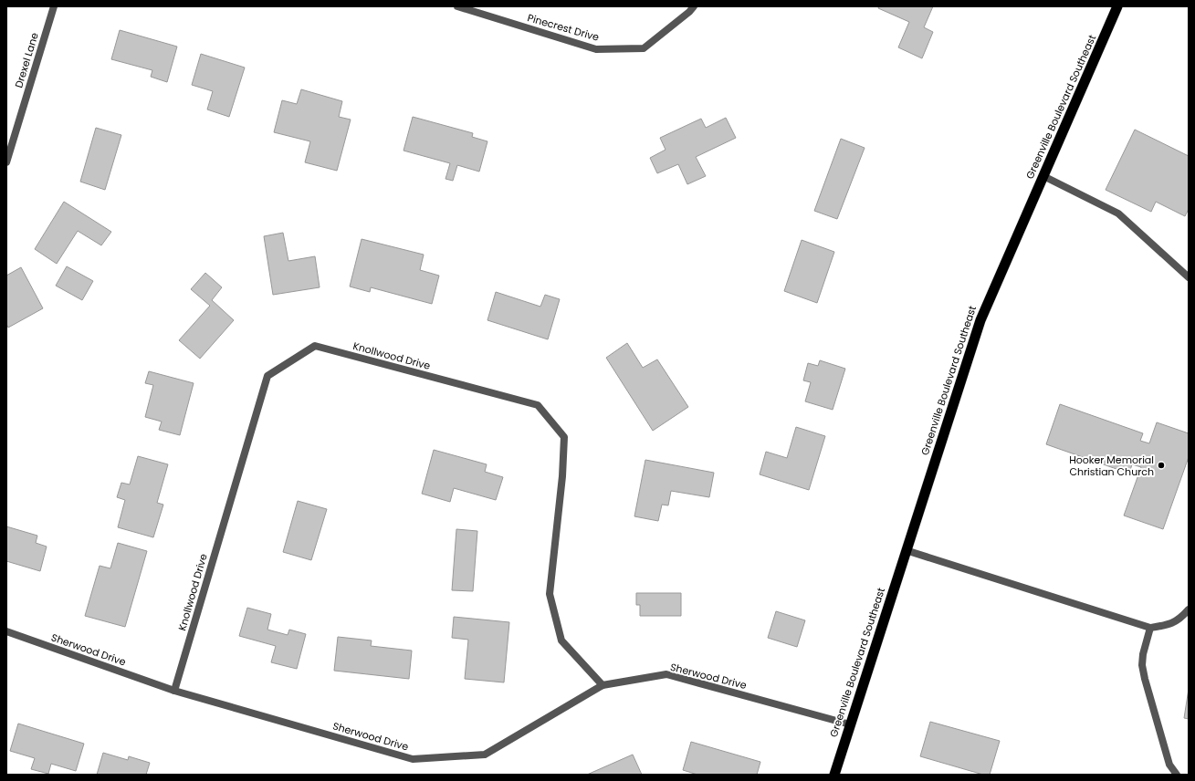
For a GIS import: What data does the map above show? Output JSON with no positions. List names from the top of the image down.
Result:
{
  "streets": {
    "highway": ["Greenville Boulevard Southeast"],
    "street": [
      "Pinecrest Drive",
      "Drexel Lane",
      "Knollwood Drive",
      "Sherwood Drive"
    ]
  },
  "crossings": [
    ["Greenville Boulevard Southeast", "Sherwood Drive"],
    ["Knollwood Drive", "Sherwood Drive"]
  ],
  "places": ["Hooker Memorial Christian Church"]
}
